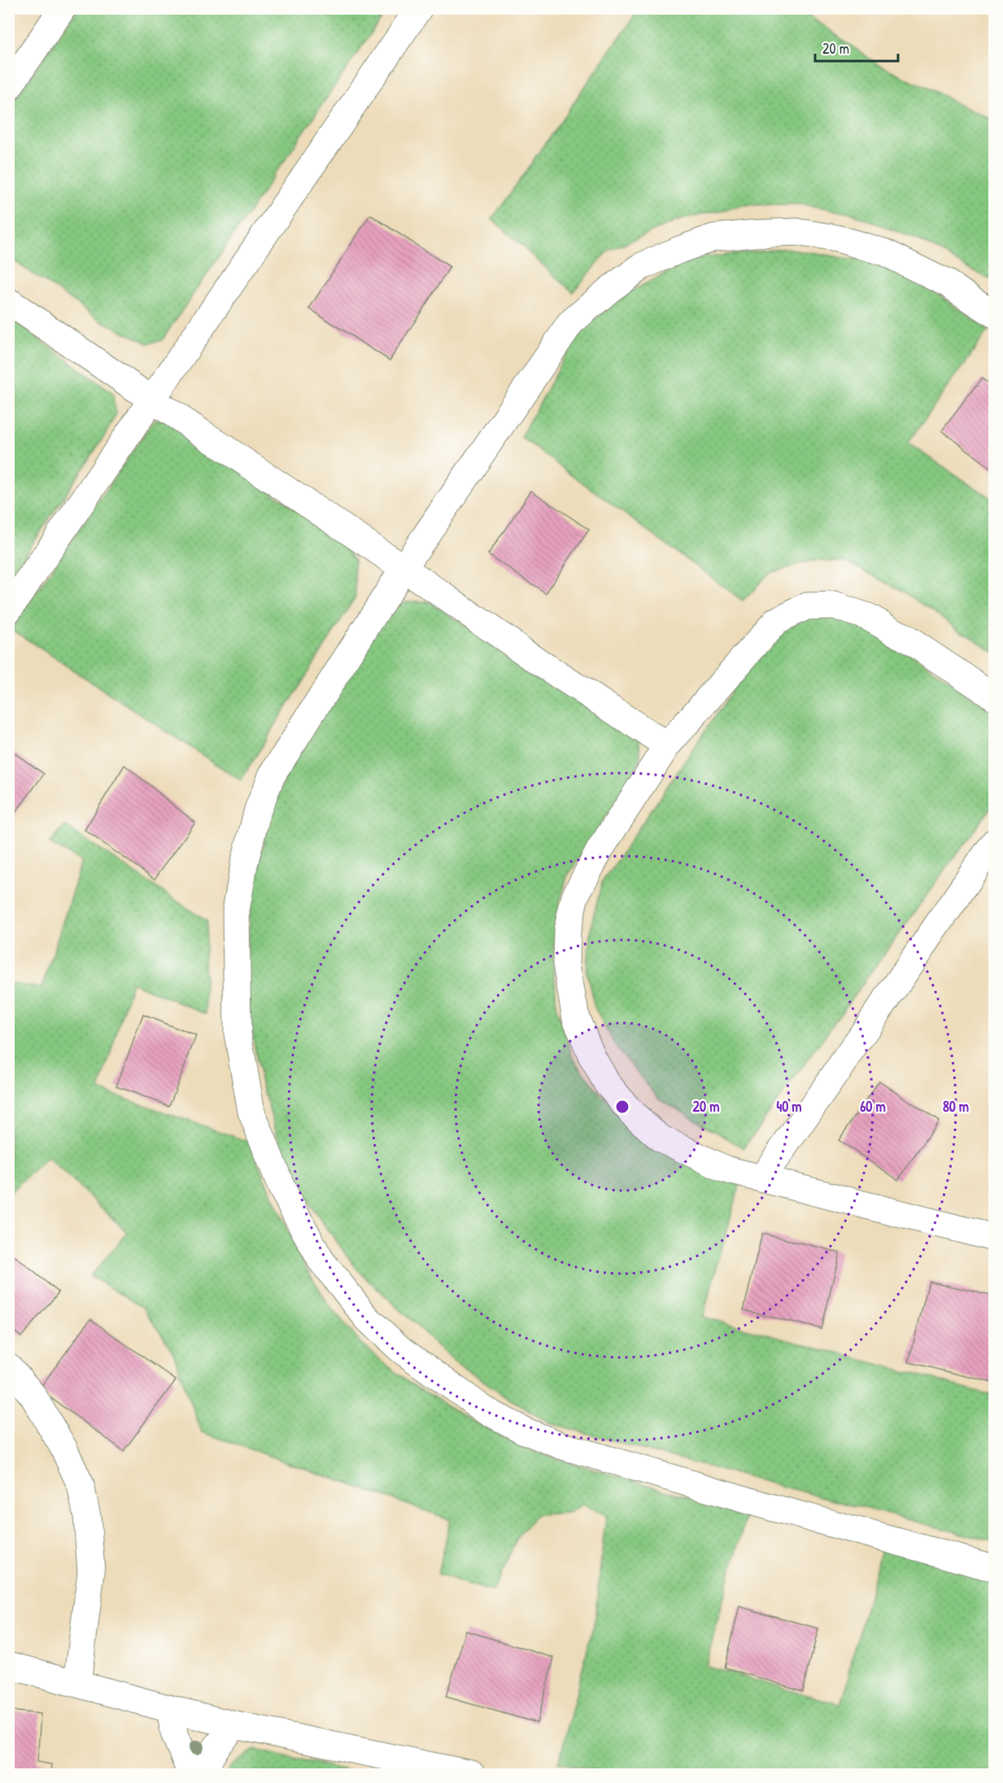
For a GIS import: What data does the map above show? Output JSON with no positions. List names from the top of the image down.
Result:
{
  "scale_bar": "20 m",
  "rings": [
    "20 m",
    "40 m",
    "60 m",
    "80 m"
  ]
}
